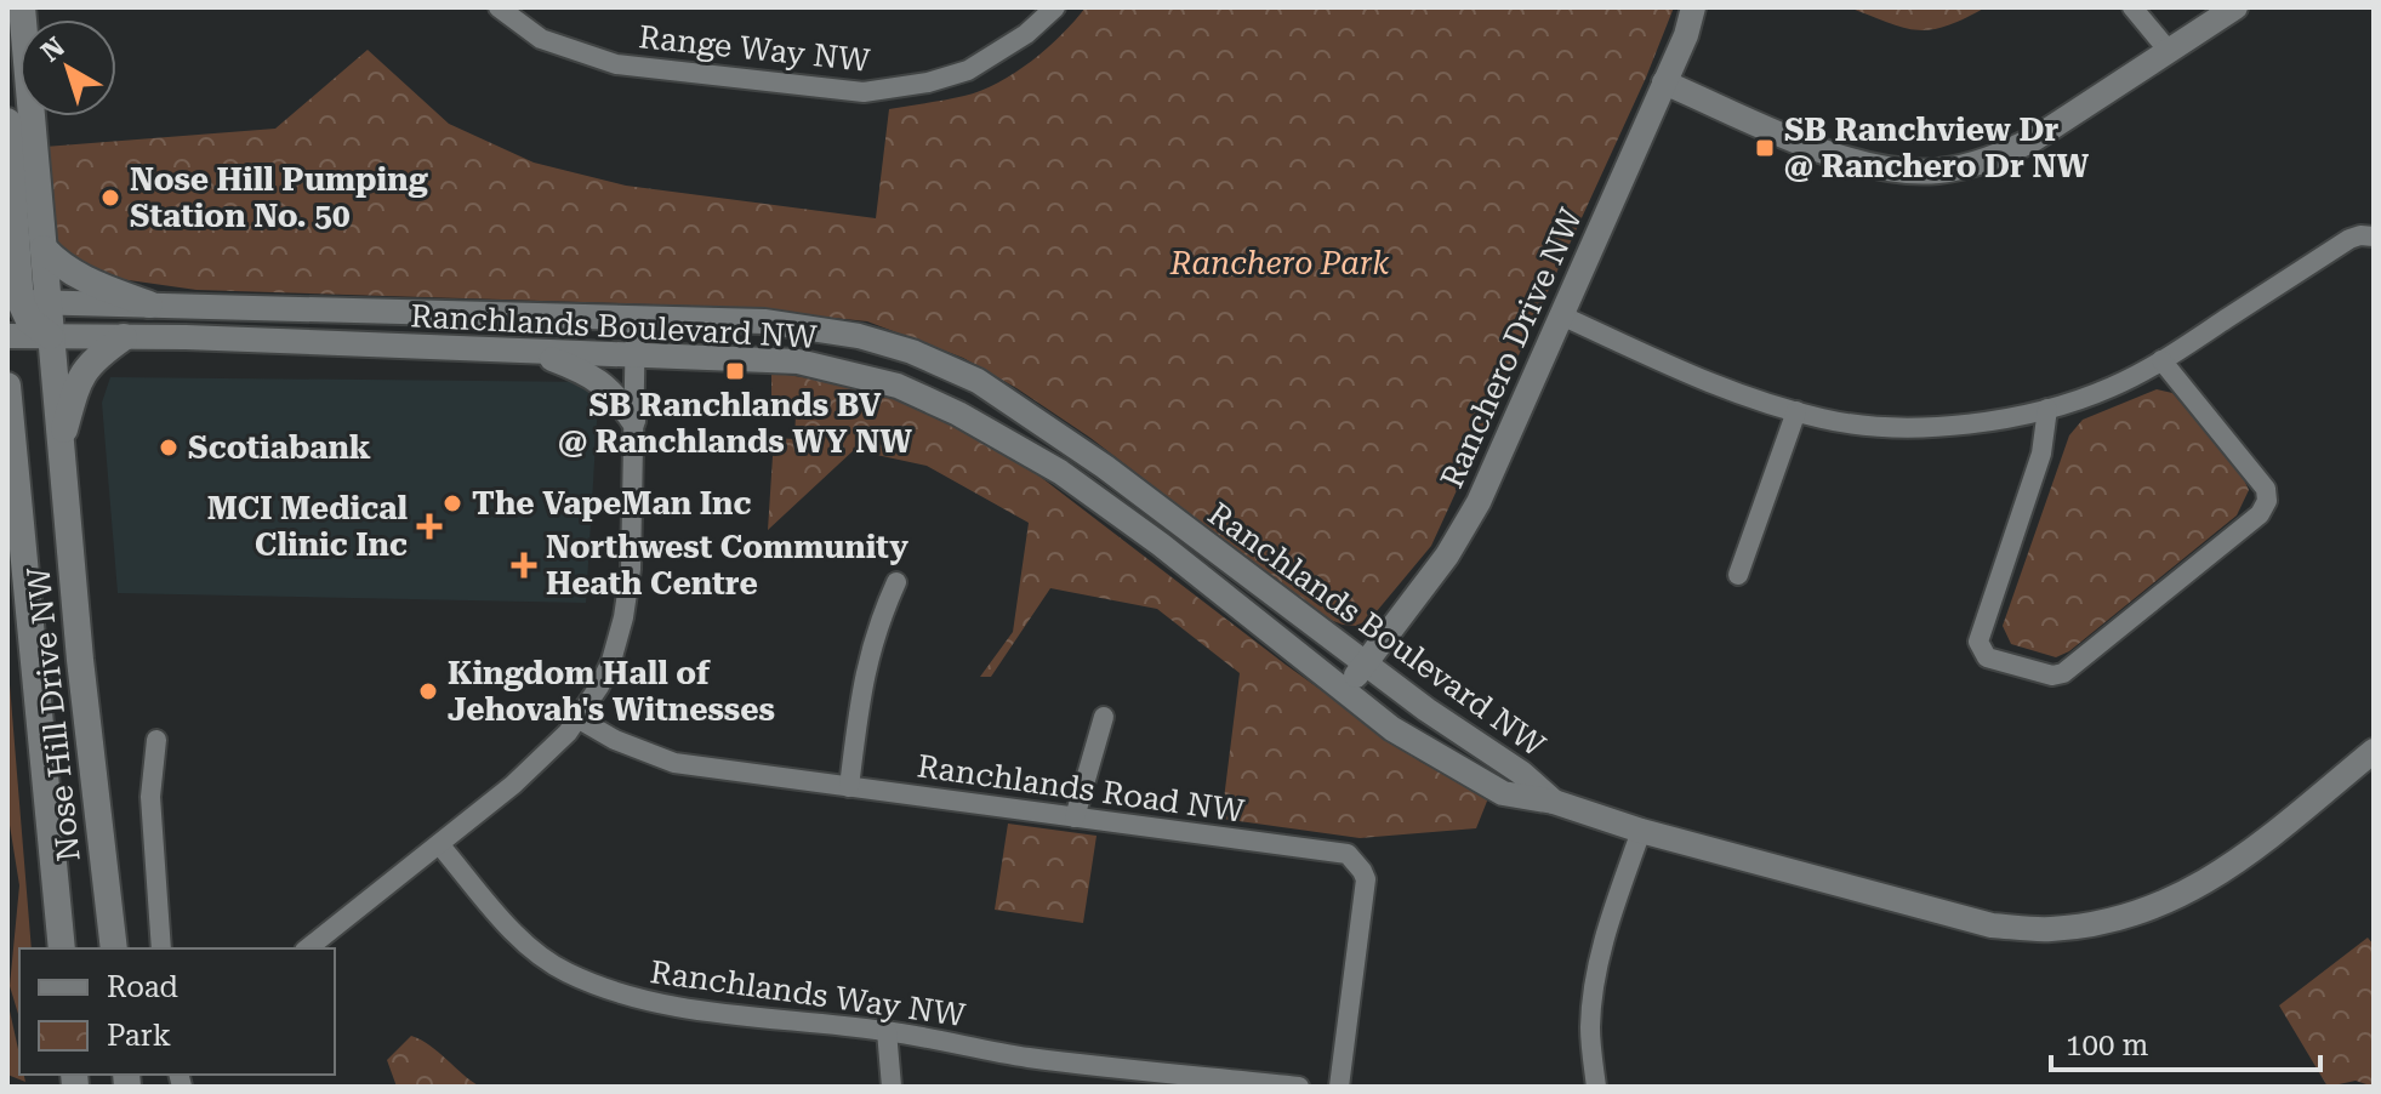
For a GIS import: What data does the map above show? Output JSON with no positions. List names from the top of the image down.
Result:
{
  "streets": {
    "main road": ["Nose Hill Drive NW"],
    "street": [
      "Range Way NW",
      "Ranchlands Boulevard NW",
      "Ranchero Drive NW",
      "Ranchlands Road NW",
      "Ranchlands Way NW"
    ]
  },
  "crossings": [
    ["Ranchlands Boulevard NW", "Ranchero Drive NW"],
    ["Ranchlands Boulevard NW", "Nose Hill Drive NW"]
  ],
  "parks": ["Ranchero Park"],
  "places": {
    "transit": ["SB Ranchview Dr @ Ranchero Dr NW", "SB Ranchlands BV @ Ranchlands WY NW"],
    "other": [
      "Nose Hill Pumping Station No. 50",
      "Scotiabank",
      "The VapeMan Inc",
      "Kingdom Hall of Jehovah's Witnesses"
    ],
    "health": ["MCI Medical Clinic Inc", "Northwest Community Heath Centre"]
  },
  "legend": ["Road", "Park"],
  "scale_bar": "100 m",
  "north": "top left"
}
